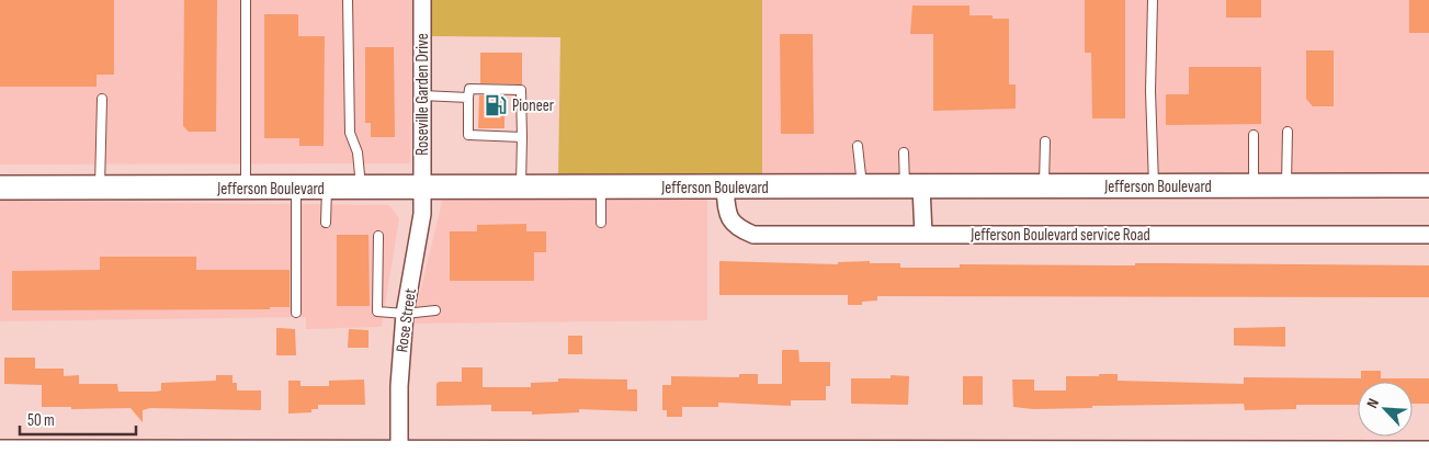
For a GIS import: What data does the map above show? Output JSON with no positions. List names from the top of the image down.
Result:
{
  "streets": {
    "street": [
      "Roseville Garden Drive",
      "Jefferson Boulevard",
      "Jefferson Boulevard service Road",
      "Rose Street"
    ]
  },
  "crossings": [
    ["Roseville Garden Drive", "Jefferson Boulevard"],
    ["Roseville Garden Drive", "Rose Street"],
    ["Jefferson Boulevard", "Jefferson Boulevard service Road"],
    ["Jefferson Boulevard", "Rose Street"]
  ],
  "places": {
    "fuel station": ["Pioneer"]
  },
  "scale_bar": "50 m",
  "north": "top left"
}
